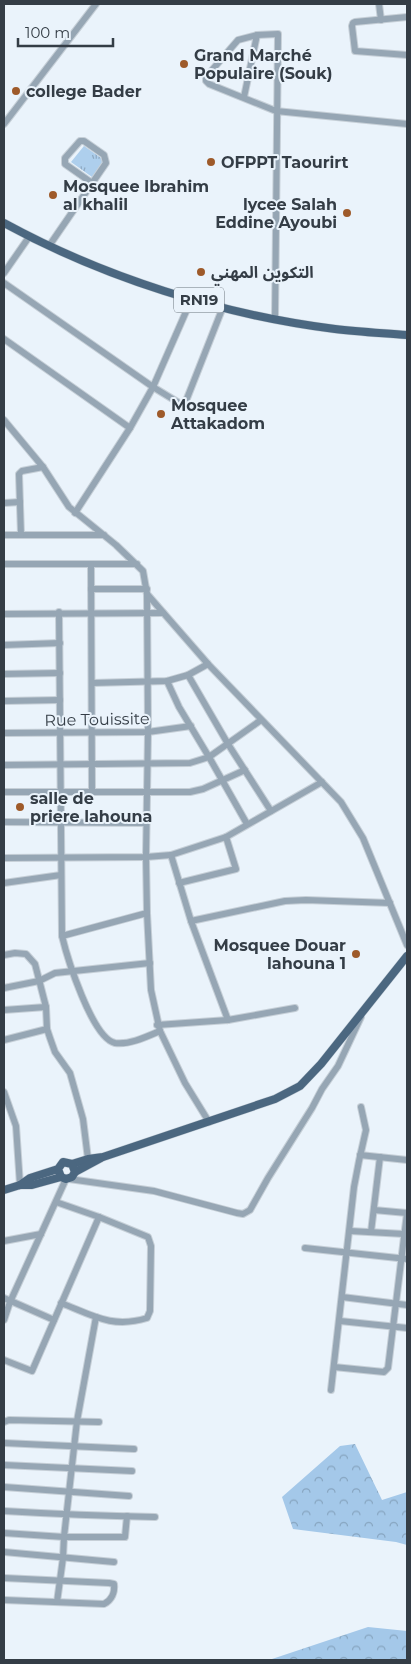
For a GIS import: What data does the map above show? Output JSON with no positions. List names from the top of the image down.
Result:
{
  "streets": {
    "main road": ["RN19"],
    "street": ["Rue Touissite"]
  },
  "places": [
    "Grand Marché Populaire (Souk)",
    "college Bader",
    "OFPPT Taourirt",
    "Mosquee Ibrahim al khalil",
    "lycee Salah Eddine Ayoubi",
    "التكوين المهني",
    "Mosquee Attakadom",
    "salle de priere lahouna",
    "Mosquee Douar lahouna 1"
  ],
  "scale_bar": "100 m"
}
